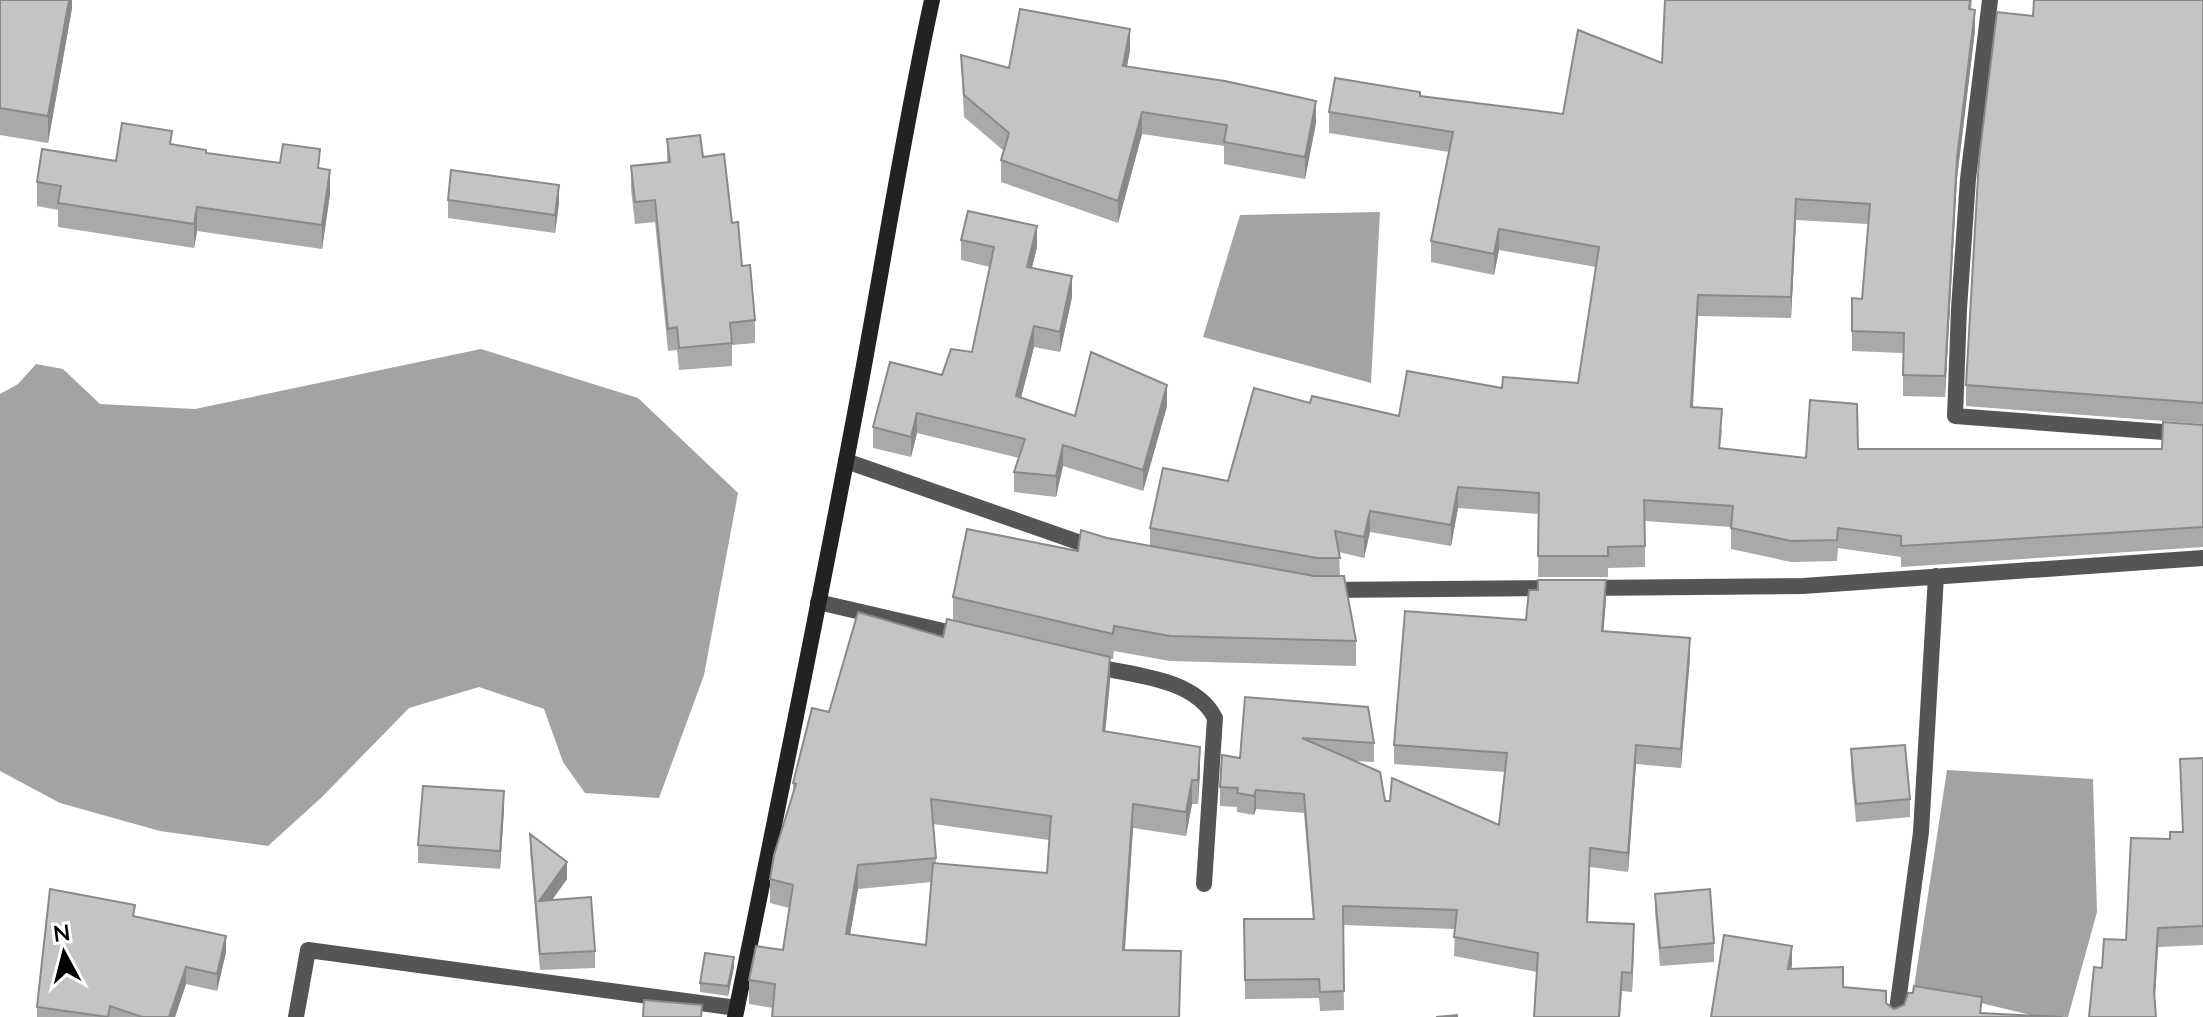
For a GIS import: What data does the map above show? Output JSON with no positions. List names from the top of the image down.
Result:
{
  "north": "top"
}
